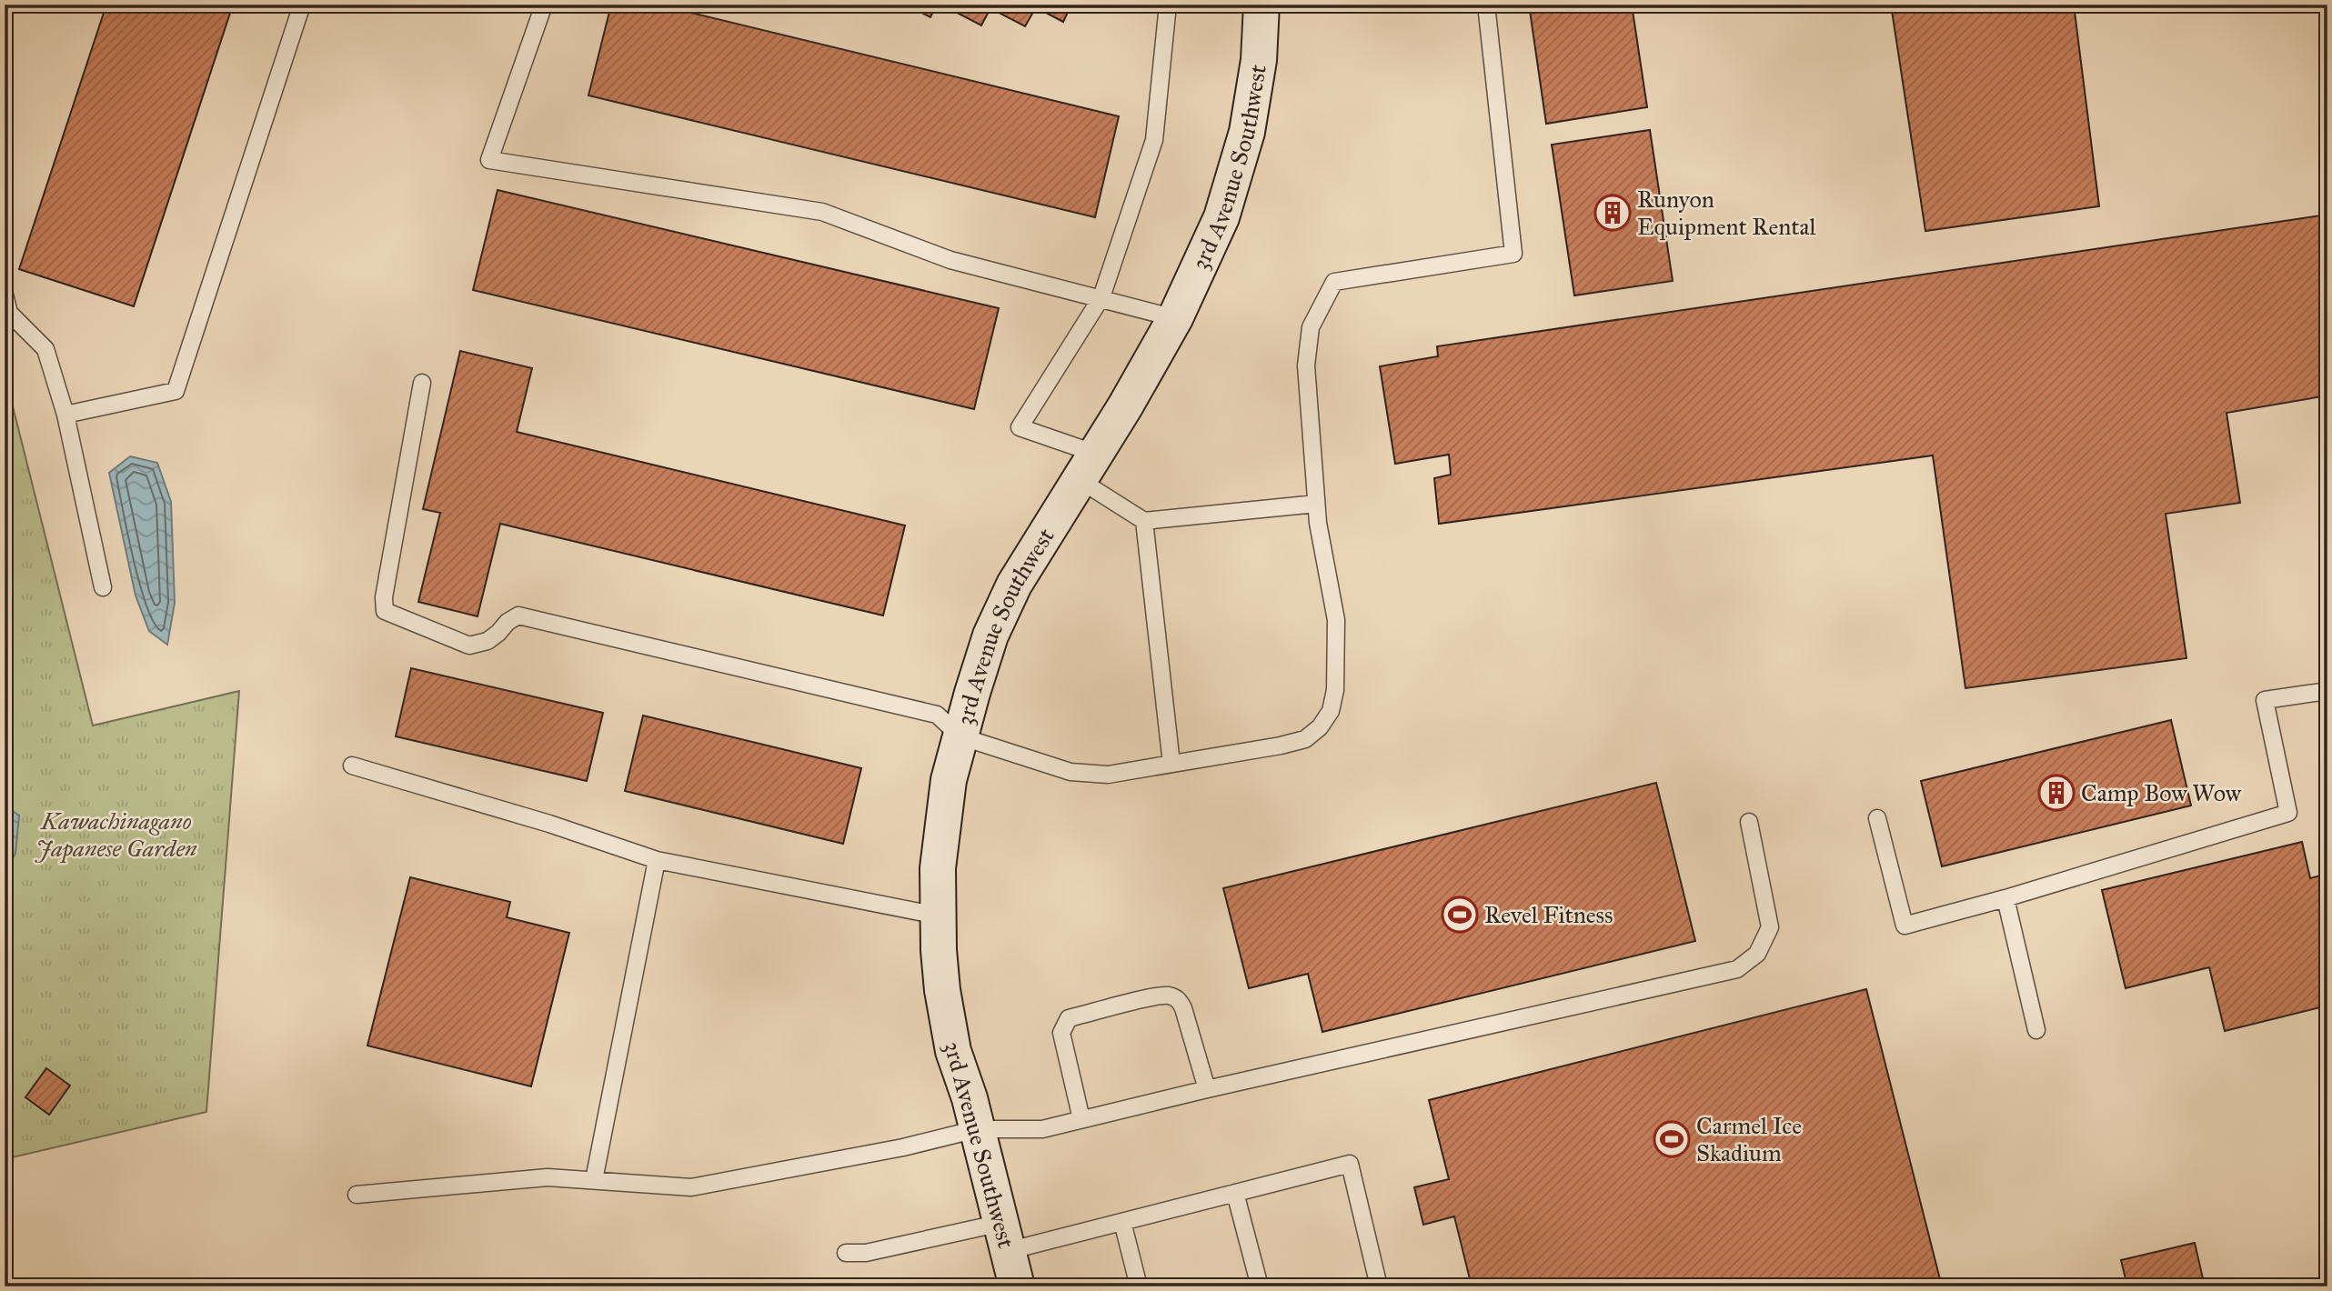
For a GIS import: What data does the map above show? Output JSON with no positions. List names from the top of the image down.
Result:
{
  "streets": {
    "street": ["3rd Avenue Southwest"]
  },
  "parks": ["Kawachinagano Japanese Garden"],
  "places": {
    "building": ["Runyon Equipment Rental", "Camp Bow Wow"],
    "sports": ["Revel Fitness", "Carmel Ice Skadium"]
  }
}
